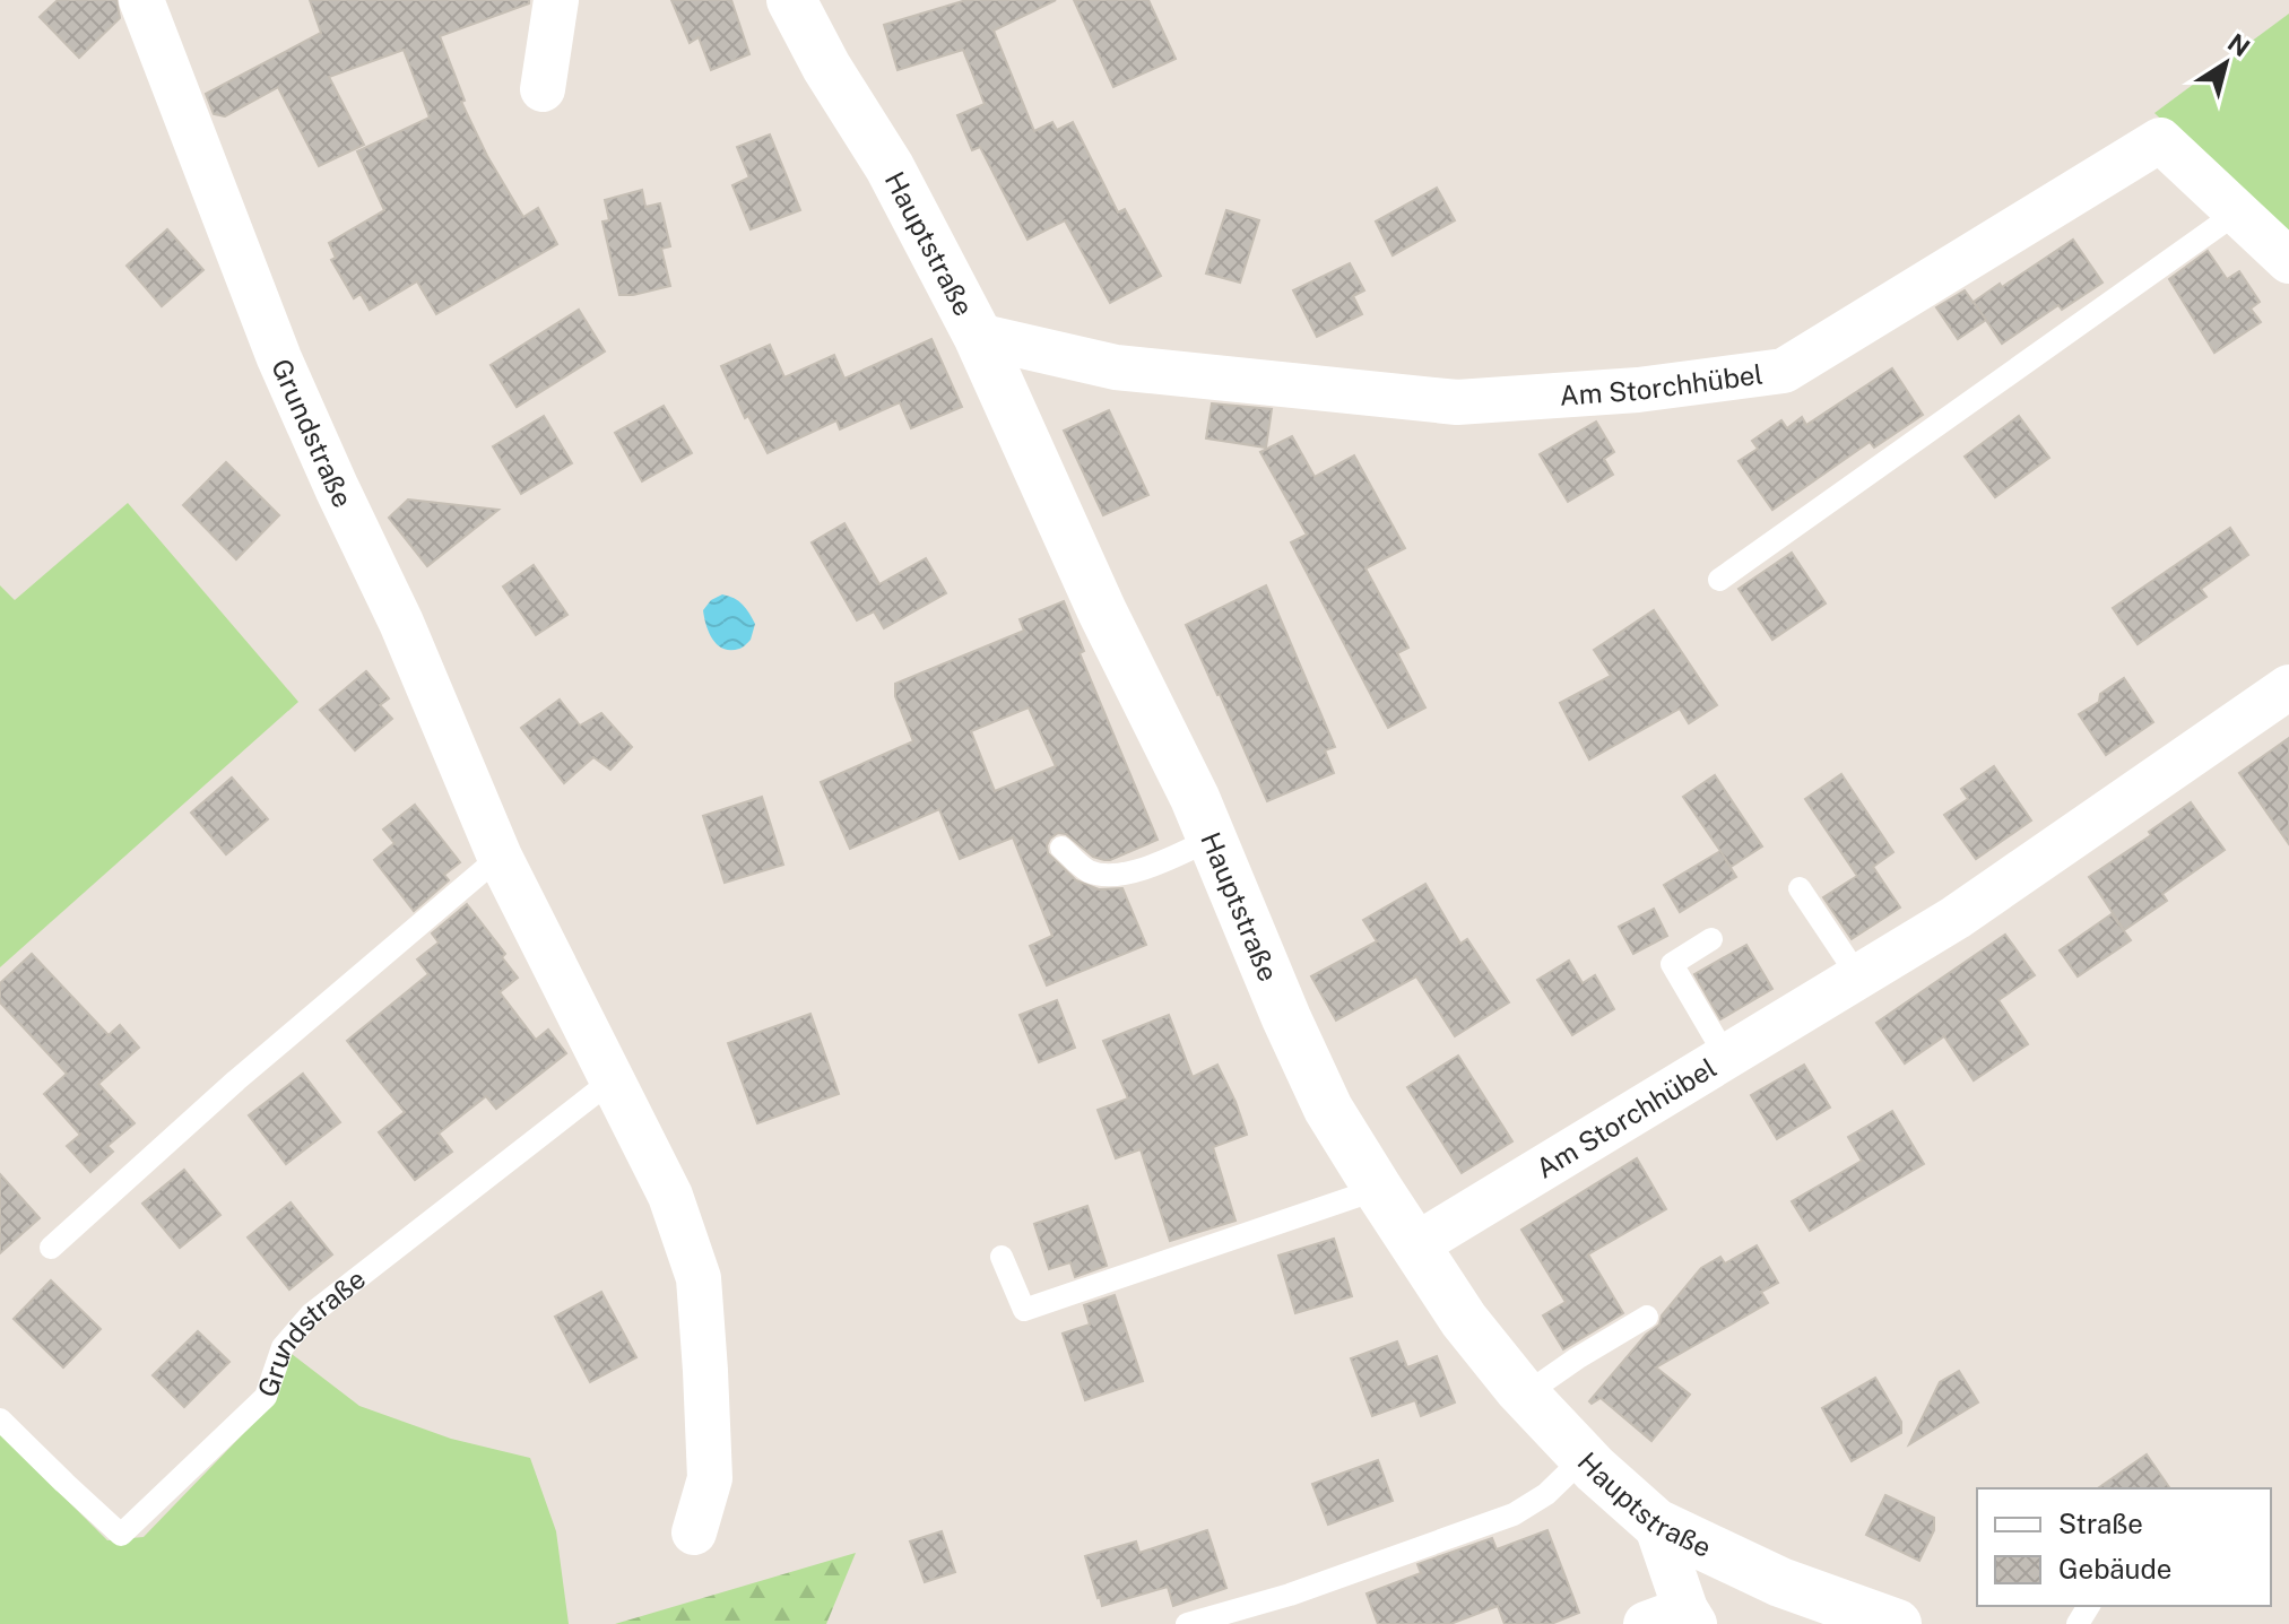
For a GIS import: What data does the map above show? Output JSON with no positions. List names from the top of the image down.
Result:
{
  "streets": {
    "street": ["Hauptstraße", "Am Storchhübel", "Grundstraße"]
  },
  "crossings": [
    ["Hauptstraße", "Am Storchhübel"]
  ],
  "legend": ["Straße", "Gebäude"],
  "north": "top right"
}
